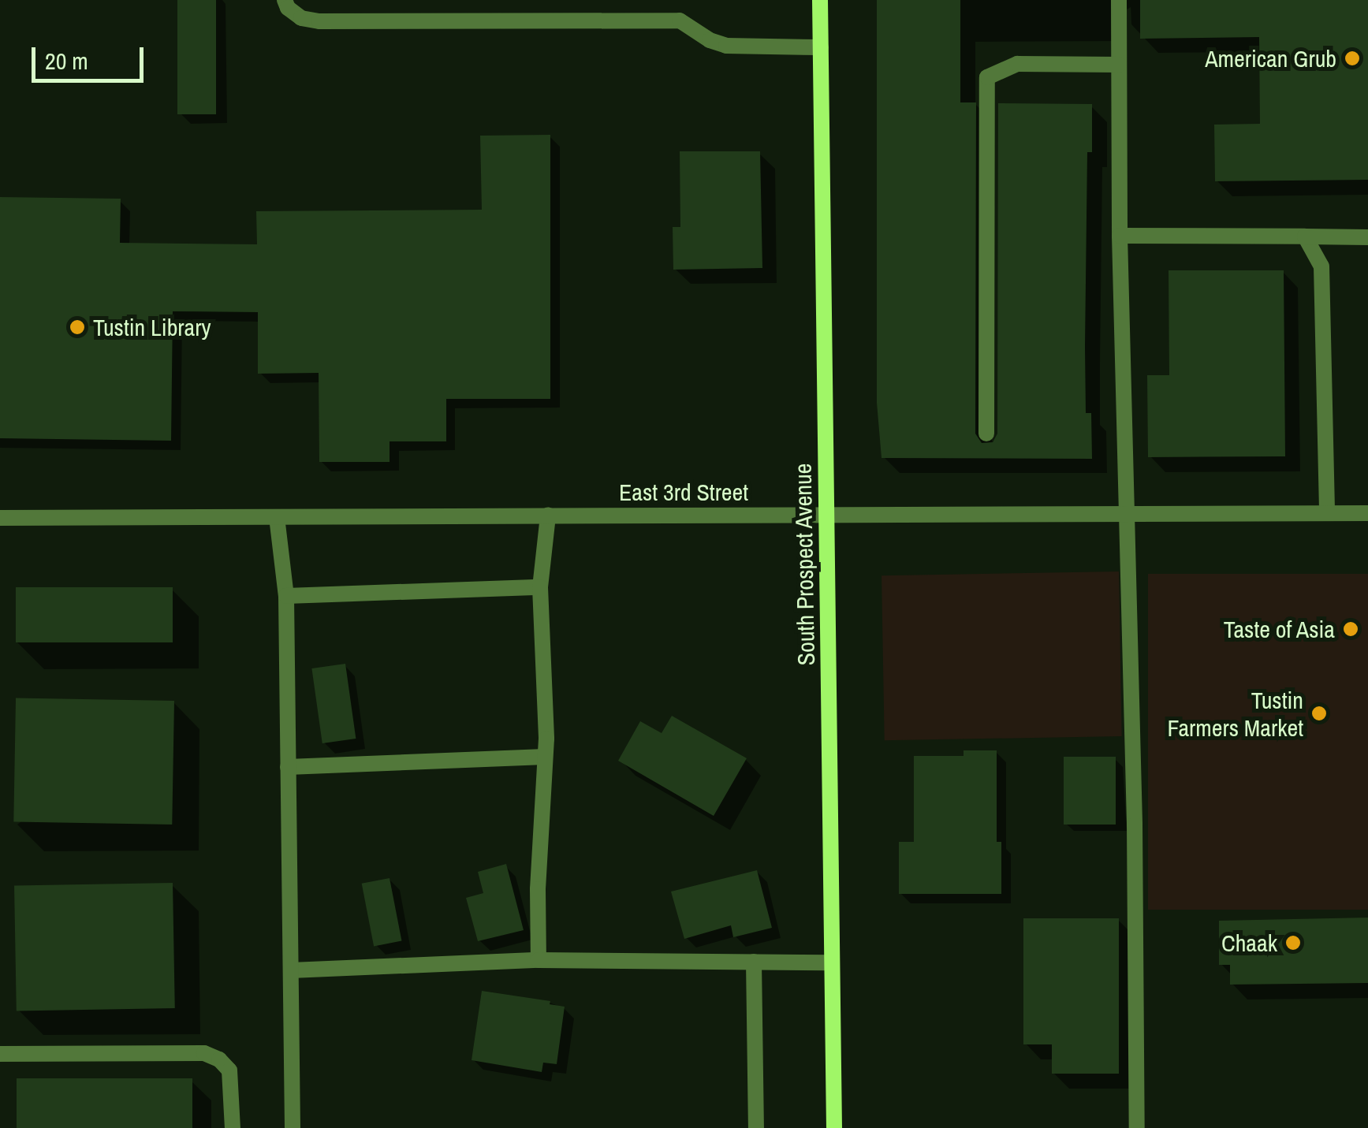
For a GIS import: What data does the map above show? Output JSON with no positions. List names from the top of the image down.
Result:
{
  "streets": {
    "street": ["East 3rd Street", "South Prospect Avenue"]
  },
  "crossings": [
    ["East 3rd Street", "South Prospect Avenue"]
  ],
  "places": [
    "American Grub",
    "Tustin Library",
    "Taste of Asia",
    "Tustin Farmers Market",
    "Chaak"
  ],
  "scale_bar": "20 m"
}
